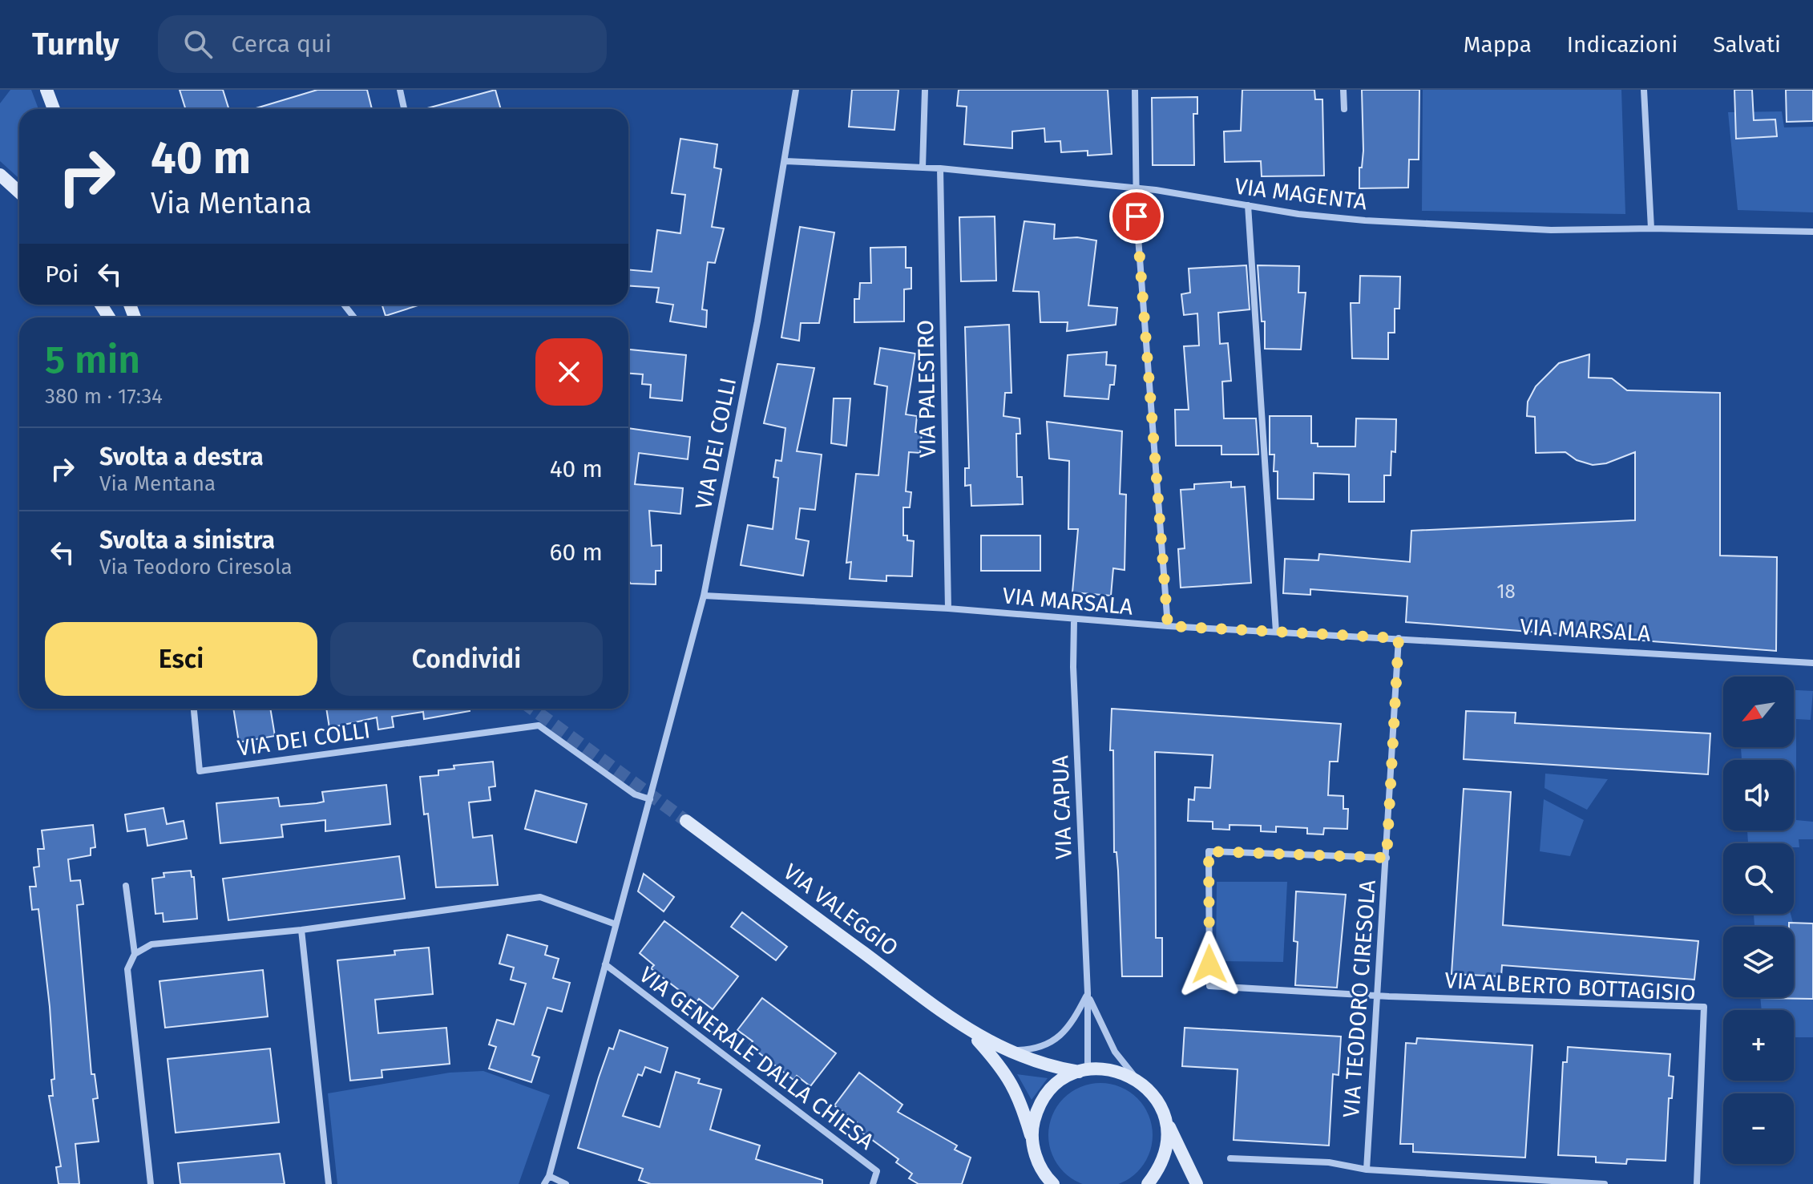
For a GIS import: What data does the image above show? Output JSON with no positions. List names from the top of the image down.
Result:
{
  "streets": {
    "main road": ["VIA VALEGGIO"],
    "street": [
      "VIA MAGENTA",
      "VIA PALESTRO",
      "VIA DEI COLLI",
      "VIA MARSALA",
      "VIA CAPUA",
      "VIA ALBERTO BOTTAGISIO",
      "VIA TEODORO CIRESOLA",
      "VIA GENERALE DALLA CHIESA"
    ]
  },
  "crossings": [
    ["VIA MAGENTA", "VIA PALESTRO"],
    ["VIA MAGENTA", "VIA DEI COLLI"],
    ["VIA PALESTRO", "VIA MARSALA"],
    ["VIA DEI COLLI", "VIA MARSALA"],
    ["VIA DEI COLLI", "VIA GENERALE DALLA CHIESA"],
    ["VIA MARSALA", "VIA CAPUA"],
    ["VIA MARSALA", "VIA TEODORO CIRESOLA"],
    ["VIA CAPUA", "VIA VALEGGIO"],
    ["VIA ALBERTO BOTTAGISIO", "VIA TEODORO CIRESOLA"]
  ],
  "house_numbers": ["18"],
  "north": "bottom left",
  "page": {
    "header": "Turnly",
    "search": "Cerca qui",
    "nav": ["Mappa", "Indicazioni", "Salvati"],
    "turn": ["40 m", "Via Mentana"],
    "then": "Poi",
    "heading": ["5 min", "380 m · 17:34"],
    "list": [
      {
        "name": "Svolta a destra",
        "note": "Via Mentana",
        "value": "40 m"
      },
      {
        "name": "Svolta a sinistra",
        "note": "Via Teodoro Ciresola",
        "value": "60 m"
      }
    ],
    "buttons": ["Esci", "Condividi"],
    "map_buttons": ["+", "−"]
  }
}
